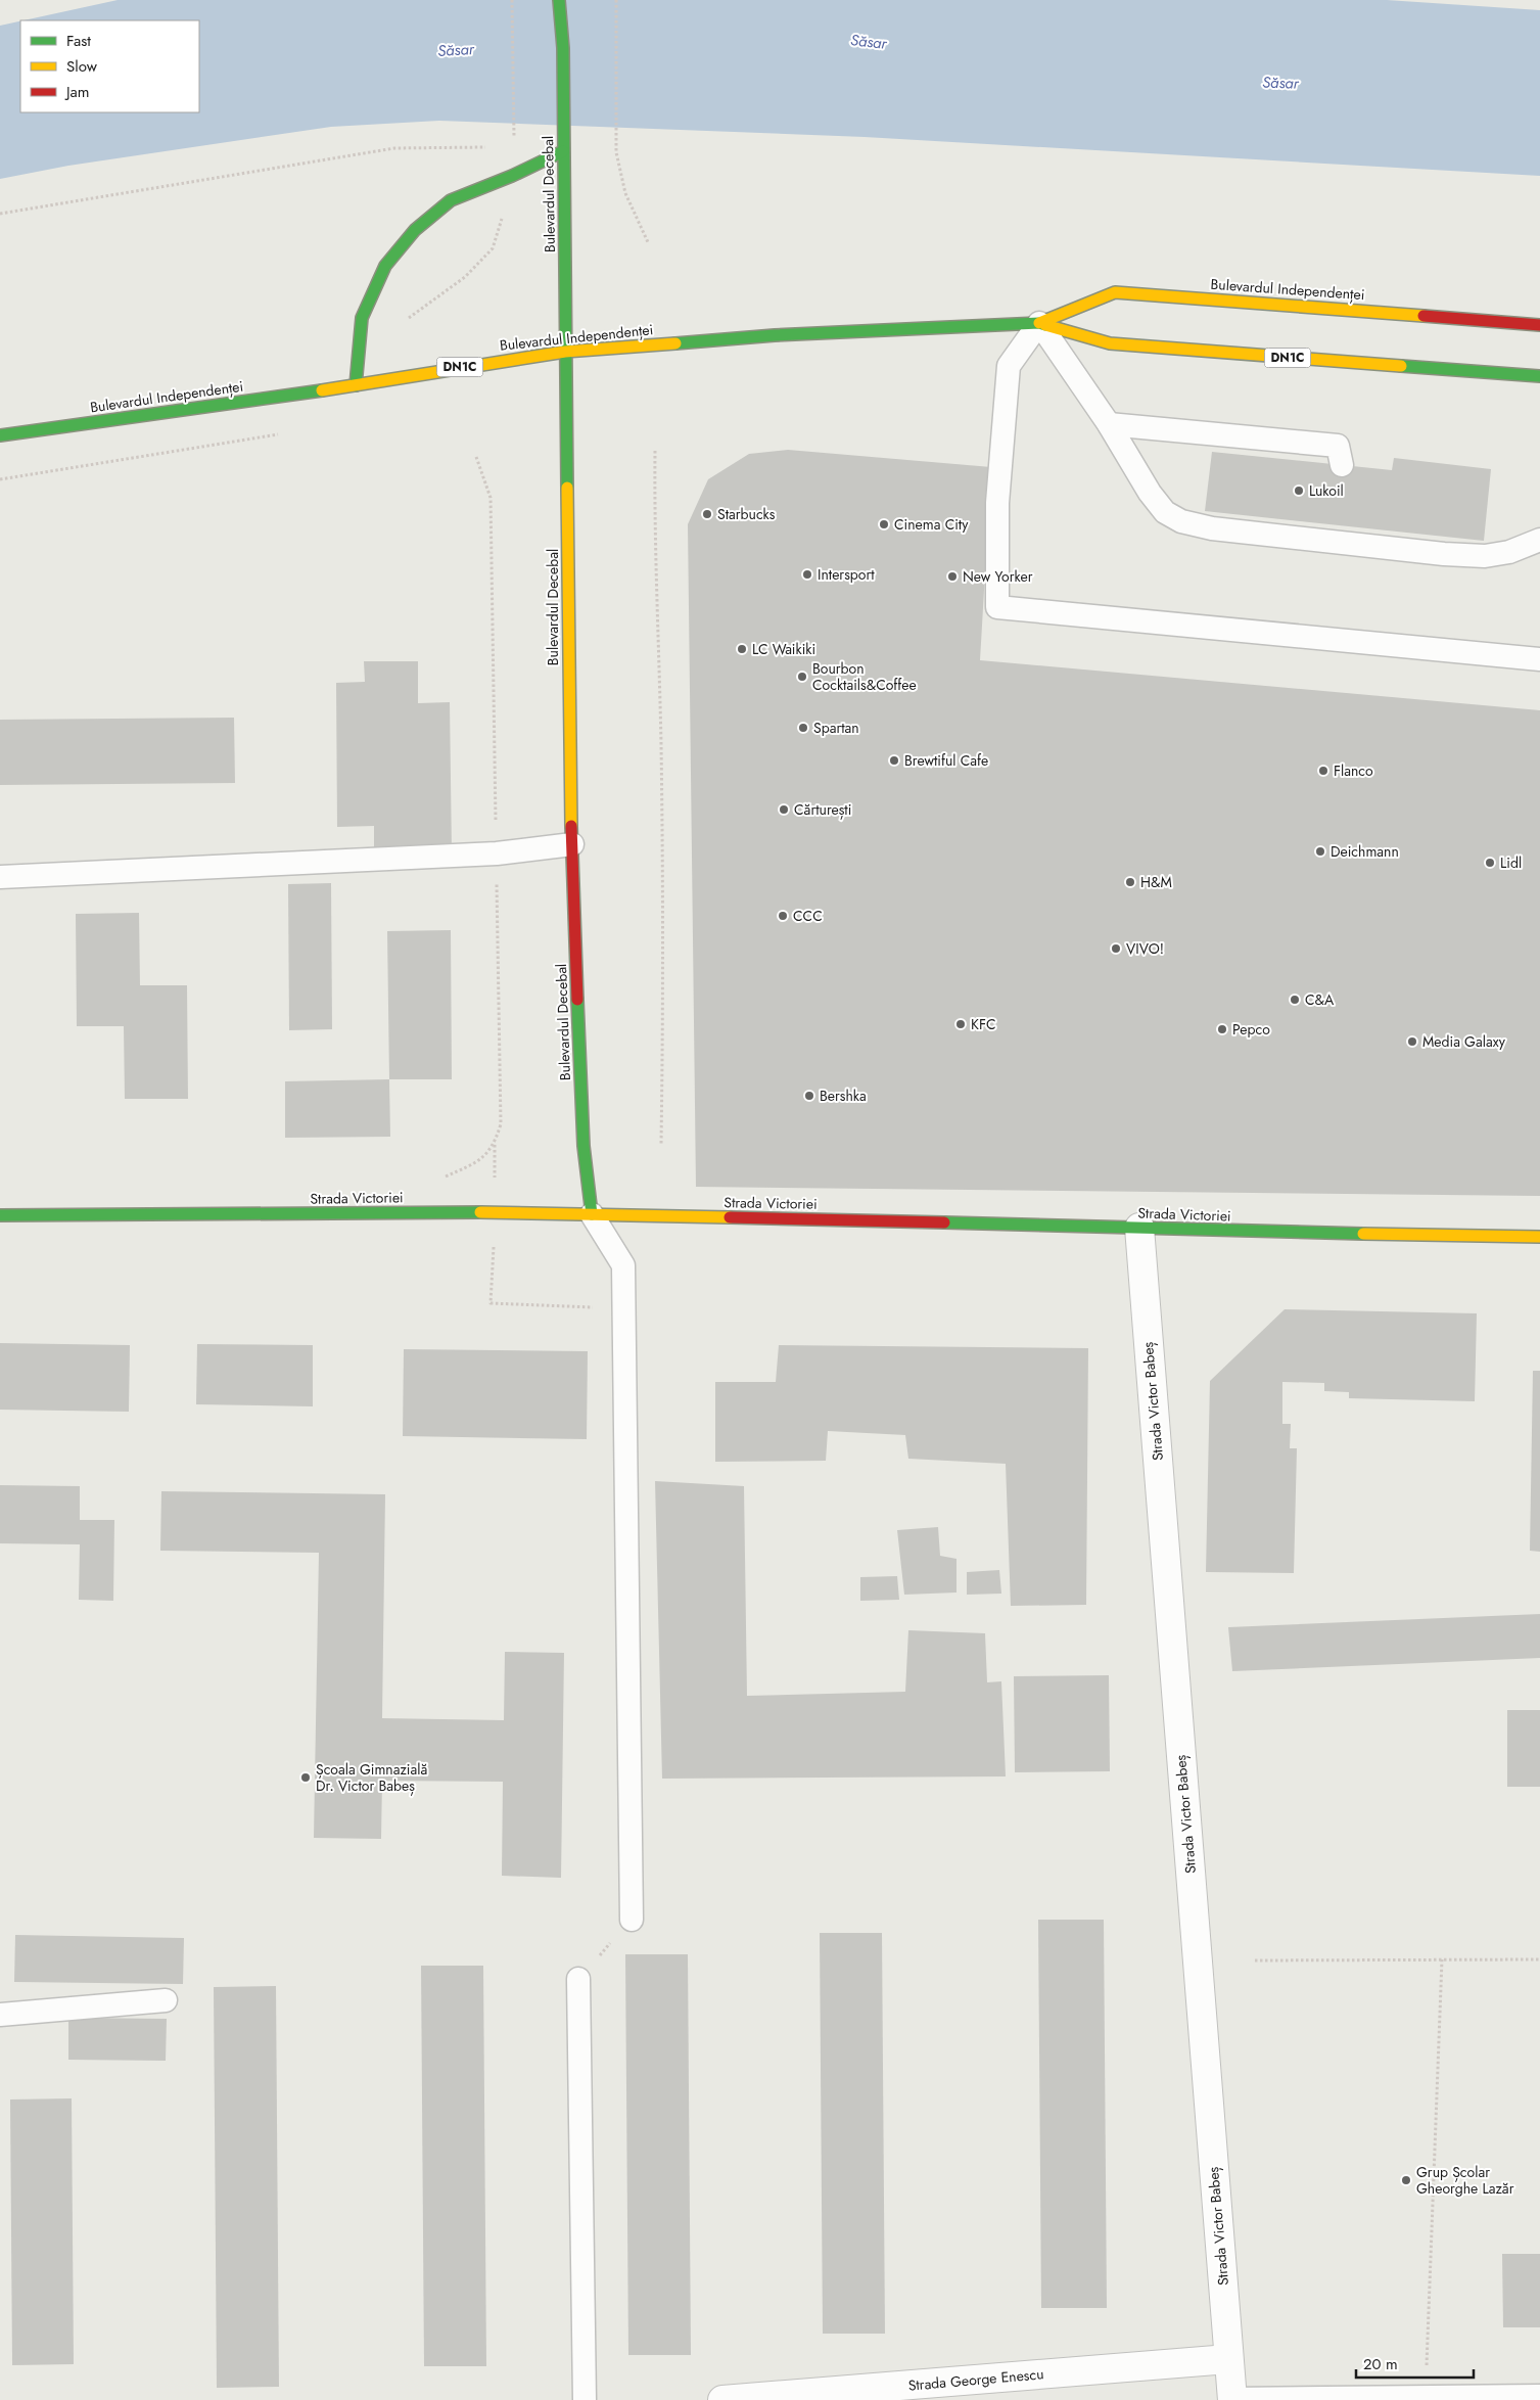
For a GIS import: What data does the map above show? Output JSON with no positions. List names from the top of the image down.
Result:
{
  "streets": {
    "main road": [
      "Bulevardul Decebal",
      "Bulevardul Independenței",
      "DN1C",
      "Strada Victoriei"
    ],
    "street": ["Strada Victor Babeș", "Strada George Enescu"]
  },
  "crossings": [
    ["Bulevardul Decebal", "Bulevardul Independenței"],
    ["Bulevardul Decebal", "Strada Victoriei"],
    ["Strada Victoriei", "Strada Victor Babeș"],
    ["Strada Victor Babeș", "Strada George Enescu"]
  ],
  "water": ["Săsar"],
  "places": [
    "Lukoil",
    "Starbucks",
    "Cinema City",
    "Intersport",
    "New Yorker",
    "LC Waikiki",
    "Bourbon Cocktails&Coffee",
    "Spartan",
    "Brewtiful Cafe",
    "Flanco",
    "Cărturești",
    "Deichmann",
    "Lidl",
    "H&M",
    "CCC",
    "VIVO!",
    "C&A",
    "KFC",
    "Pepco",
    "Media Galaxy",
    "Bershka",
    "Școala Gimnazială Dr. Victor Babeș",
    "Grup Școlar Gheorghe Lazăr"
  ],
  "legend": ["Fast", "Slow", "Jam"],
  "scale_bar": "20 m"
}
